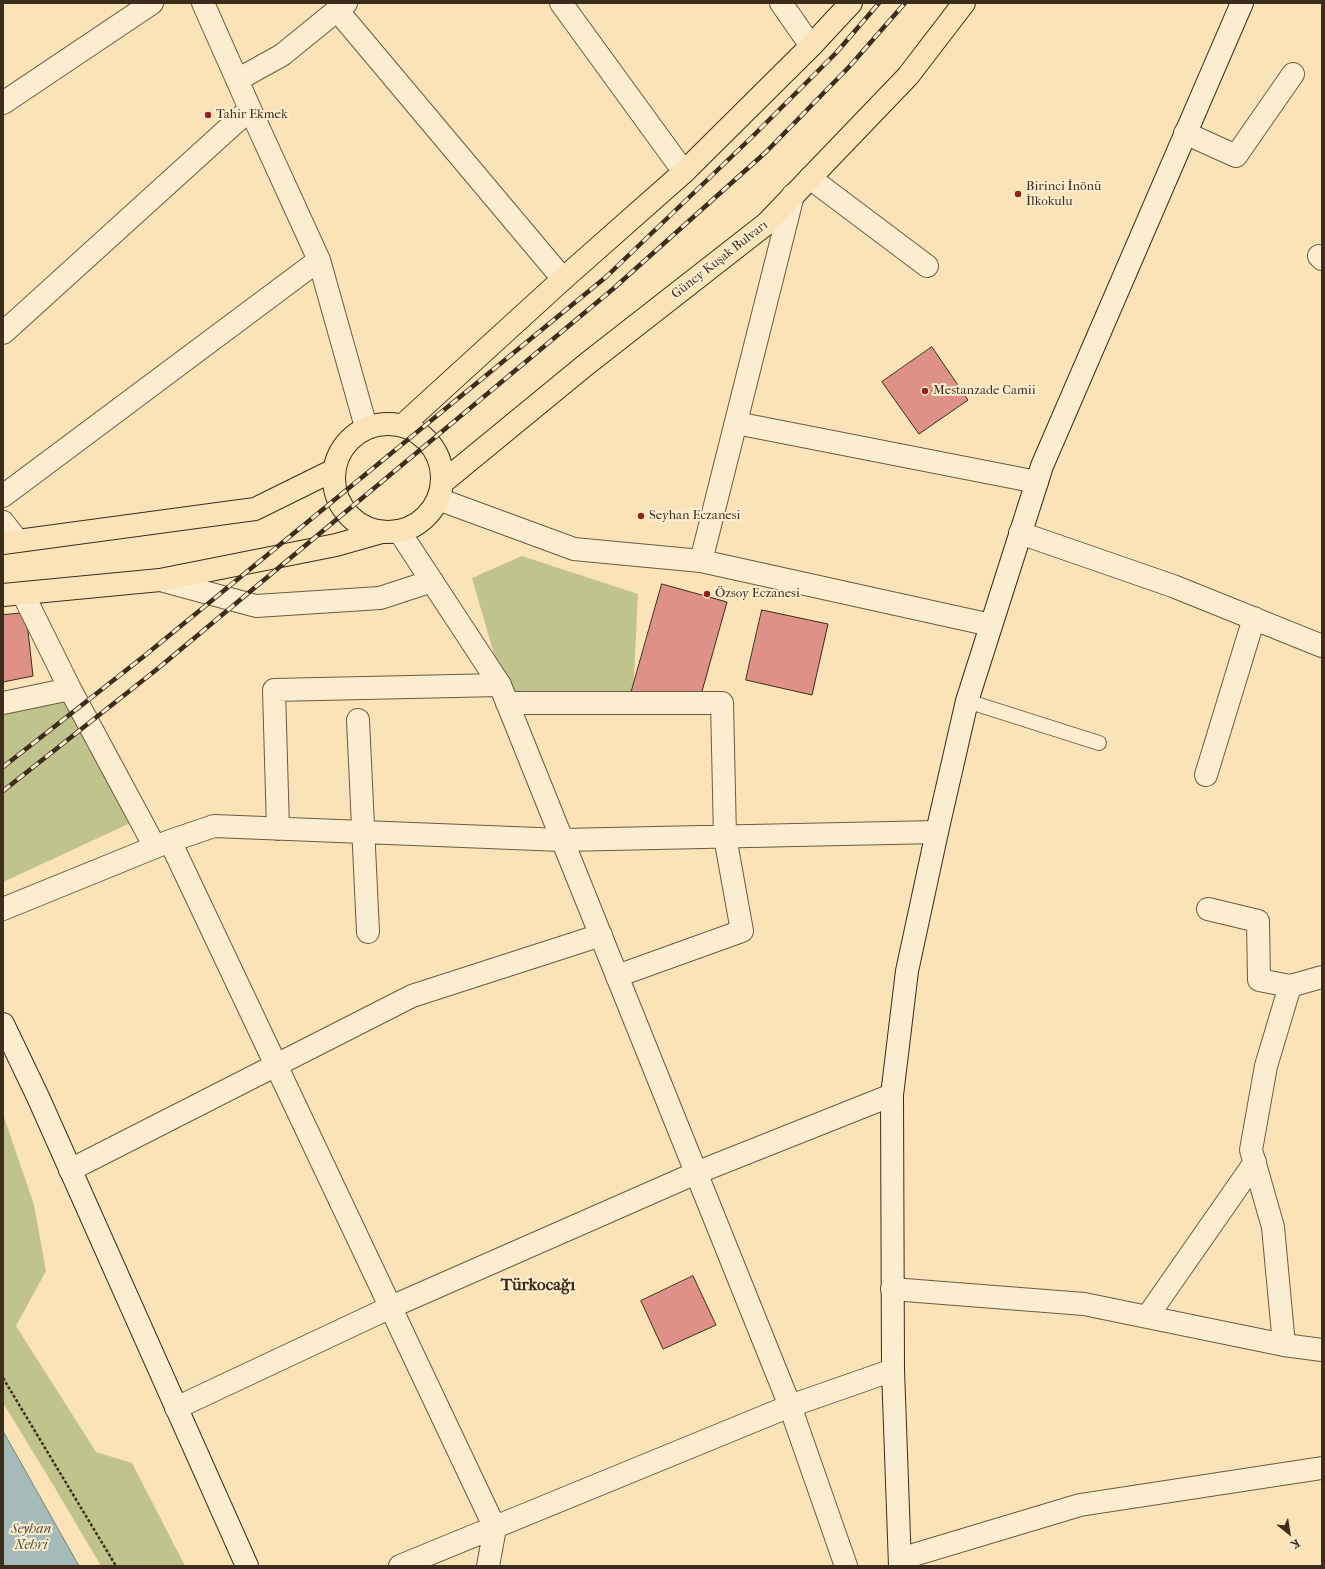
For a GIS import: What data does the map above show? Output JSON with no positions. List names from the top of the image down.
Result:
{
  "streets": {
    "main road": ["Güney Kuşak Bulvarı"]
  },
  "districts": ["Türkocağı"],
  "water": ["Seyhan Nehri"],
  "places": [
    "Tahir Ekmek",
    "Birinci İnönü İlkokulu",
    "Mestanzade Camii",
    "Seyhan Eczanesi",
    "Özsoy Eczanesi"
  ],
  "north": "bottom right"
}
